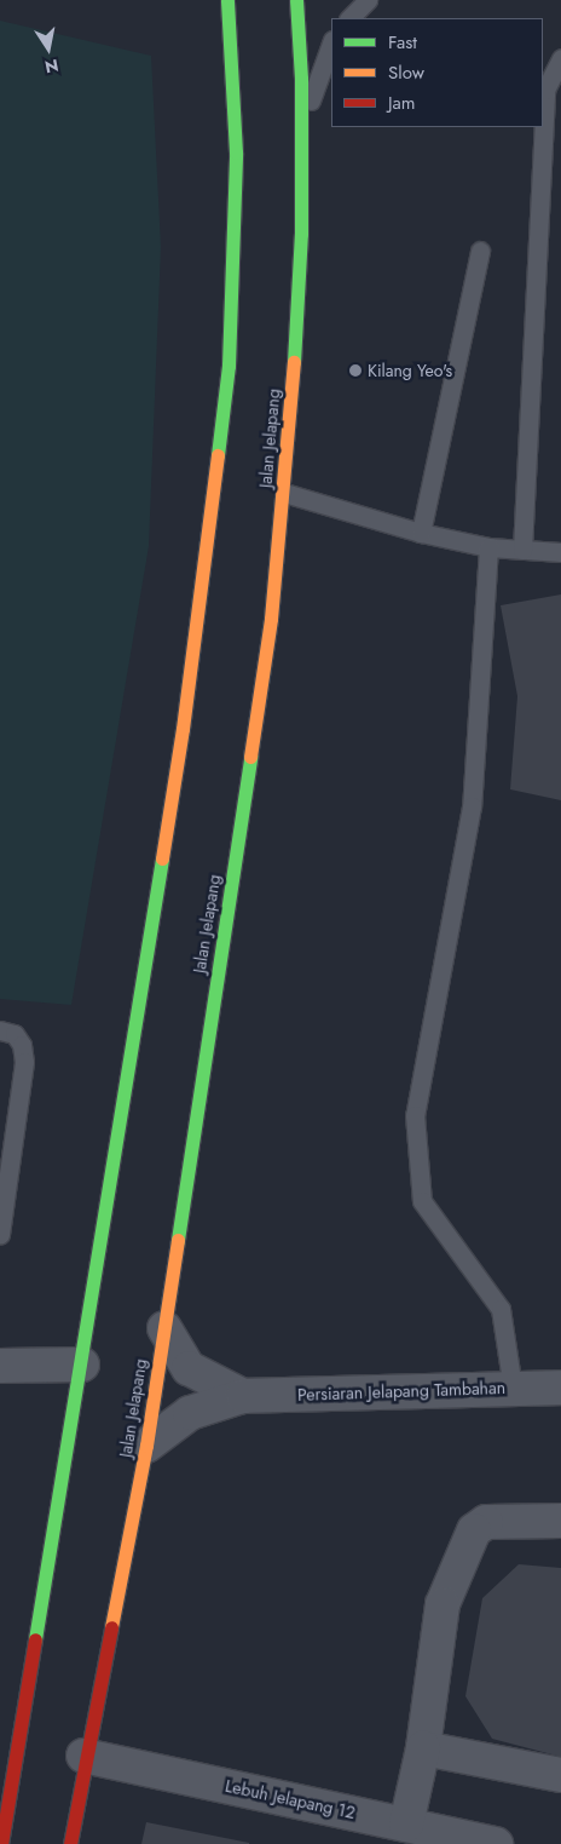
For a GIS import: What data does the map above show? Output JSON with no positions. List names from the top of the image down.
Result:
{
  "streets": {
    "main road": ["Jalan Jelapang"],
    "street": ["Persiaran Jelapang Tambahan", "Lebuh Jelapang 12"]
  },
  "crossings": [
    ["Jalan Jelapang", "Persiaran Jelapang Tambahan"],
    ["Jalan Jelapang", "Lebuh Jelapang 12"]
  ],
  "places": ["Kilang Yeo's"],
  "legend": ["Fast", "Slow", "Jam"],
  "north": "bottom"
}
